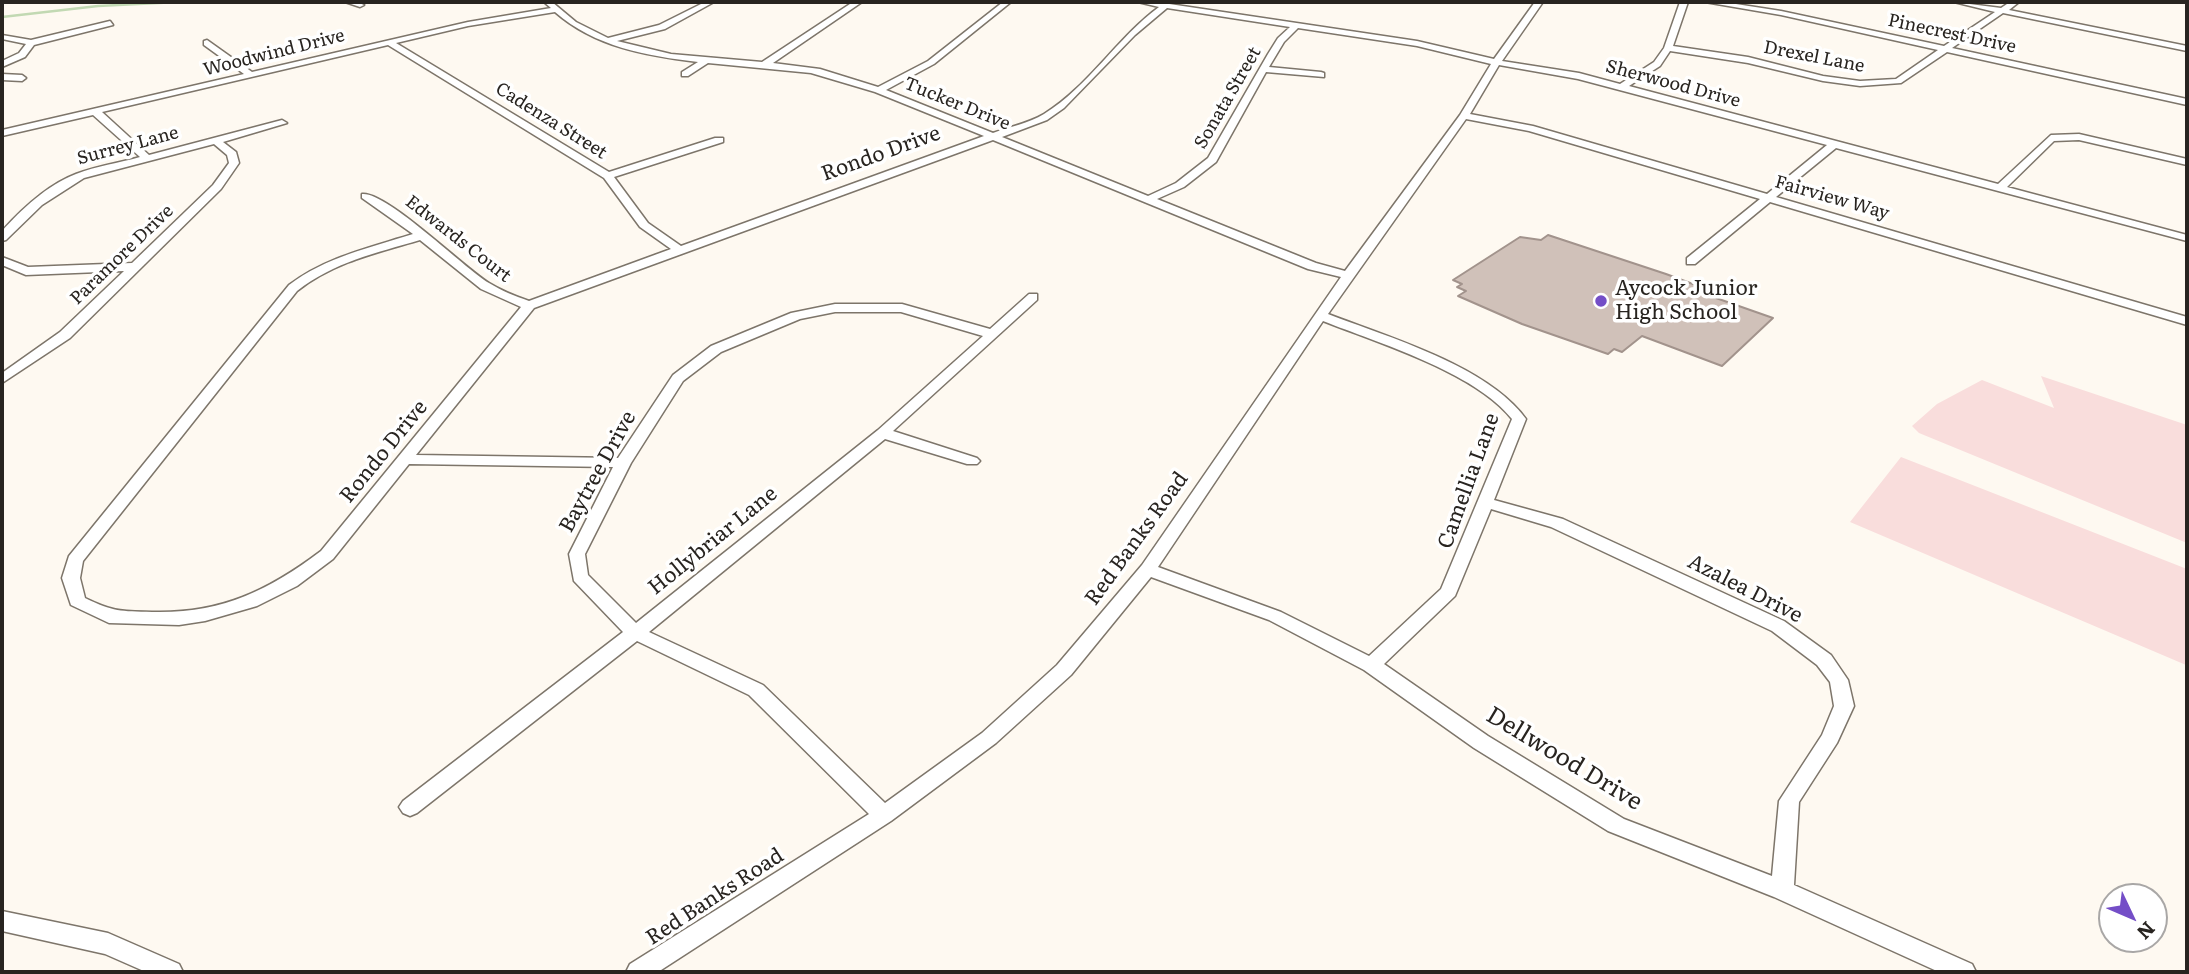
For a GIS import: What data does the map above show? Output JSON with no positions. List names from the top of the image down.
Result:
{
  "streets": {
    "street": [
      "Pinecrest Drive",
      "Woodwind Drive",
      "Drexel Lane",
      "Sherwood Drive",
      "Sonata Street",
      "Tucker Drive",
      "Cadenza Street",
      "Surrey Lane",
      "Rondo Drive",
      "Fairview Way",
      "Edwards Court",
      "Paramore Drive",
      "Baytree Drive",
      "Camellia Lane",
      "Red Banks Road",
      "Hollybriar Lane",
      "Azalea Drive",
      "Dellwood Drive"
    ]
  },
  "crossings": [
    ["Pinecrest Drive", "Drexel Lane"],
    ["Woodwind Drive", "Tucker Drive"],
    ["Woodwind Drive", "Cadenza Street"],
    ["Sherwood Drive", "Sonata Street"],
    ["Sherwood Drive", "Rondo Drive"],
    ["Sherwood Drive", "Red Banks Road"],
    ["Sonata Street", "Tucker Drive"],
    ["Tucker Drive", "Rondo Drive"],
    ["Tucker Drive", "Red Banks Road"],
    ["Cadenza Street", "Rondo Drive"],
    ["Surrey Lane", "Paramore Drive"],
    ["Rondo Drive", "Edwards Court"],
    ["Fairview Way", "Red Banks Road"],
    ["Baytree Drive", "Red Banks Road"],
    ["Baytree Drive", "Hollybriar Lane"],
    ["Camellia Lane", "Red Banks Road"],
    ["Camellia Lane", "Azalea Drive"],
    ["Camellia Lane", "Dellwood Drive"],
    ["Red Banks Road", "Dellwood Drive"],
    ["Azalea Drive", "Dellwood Drive"]
  ],
  "places": ["Aycock Junior High School"],
  "north": "bottom right"
}
